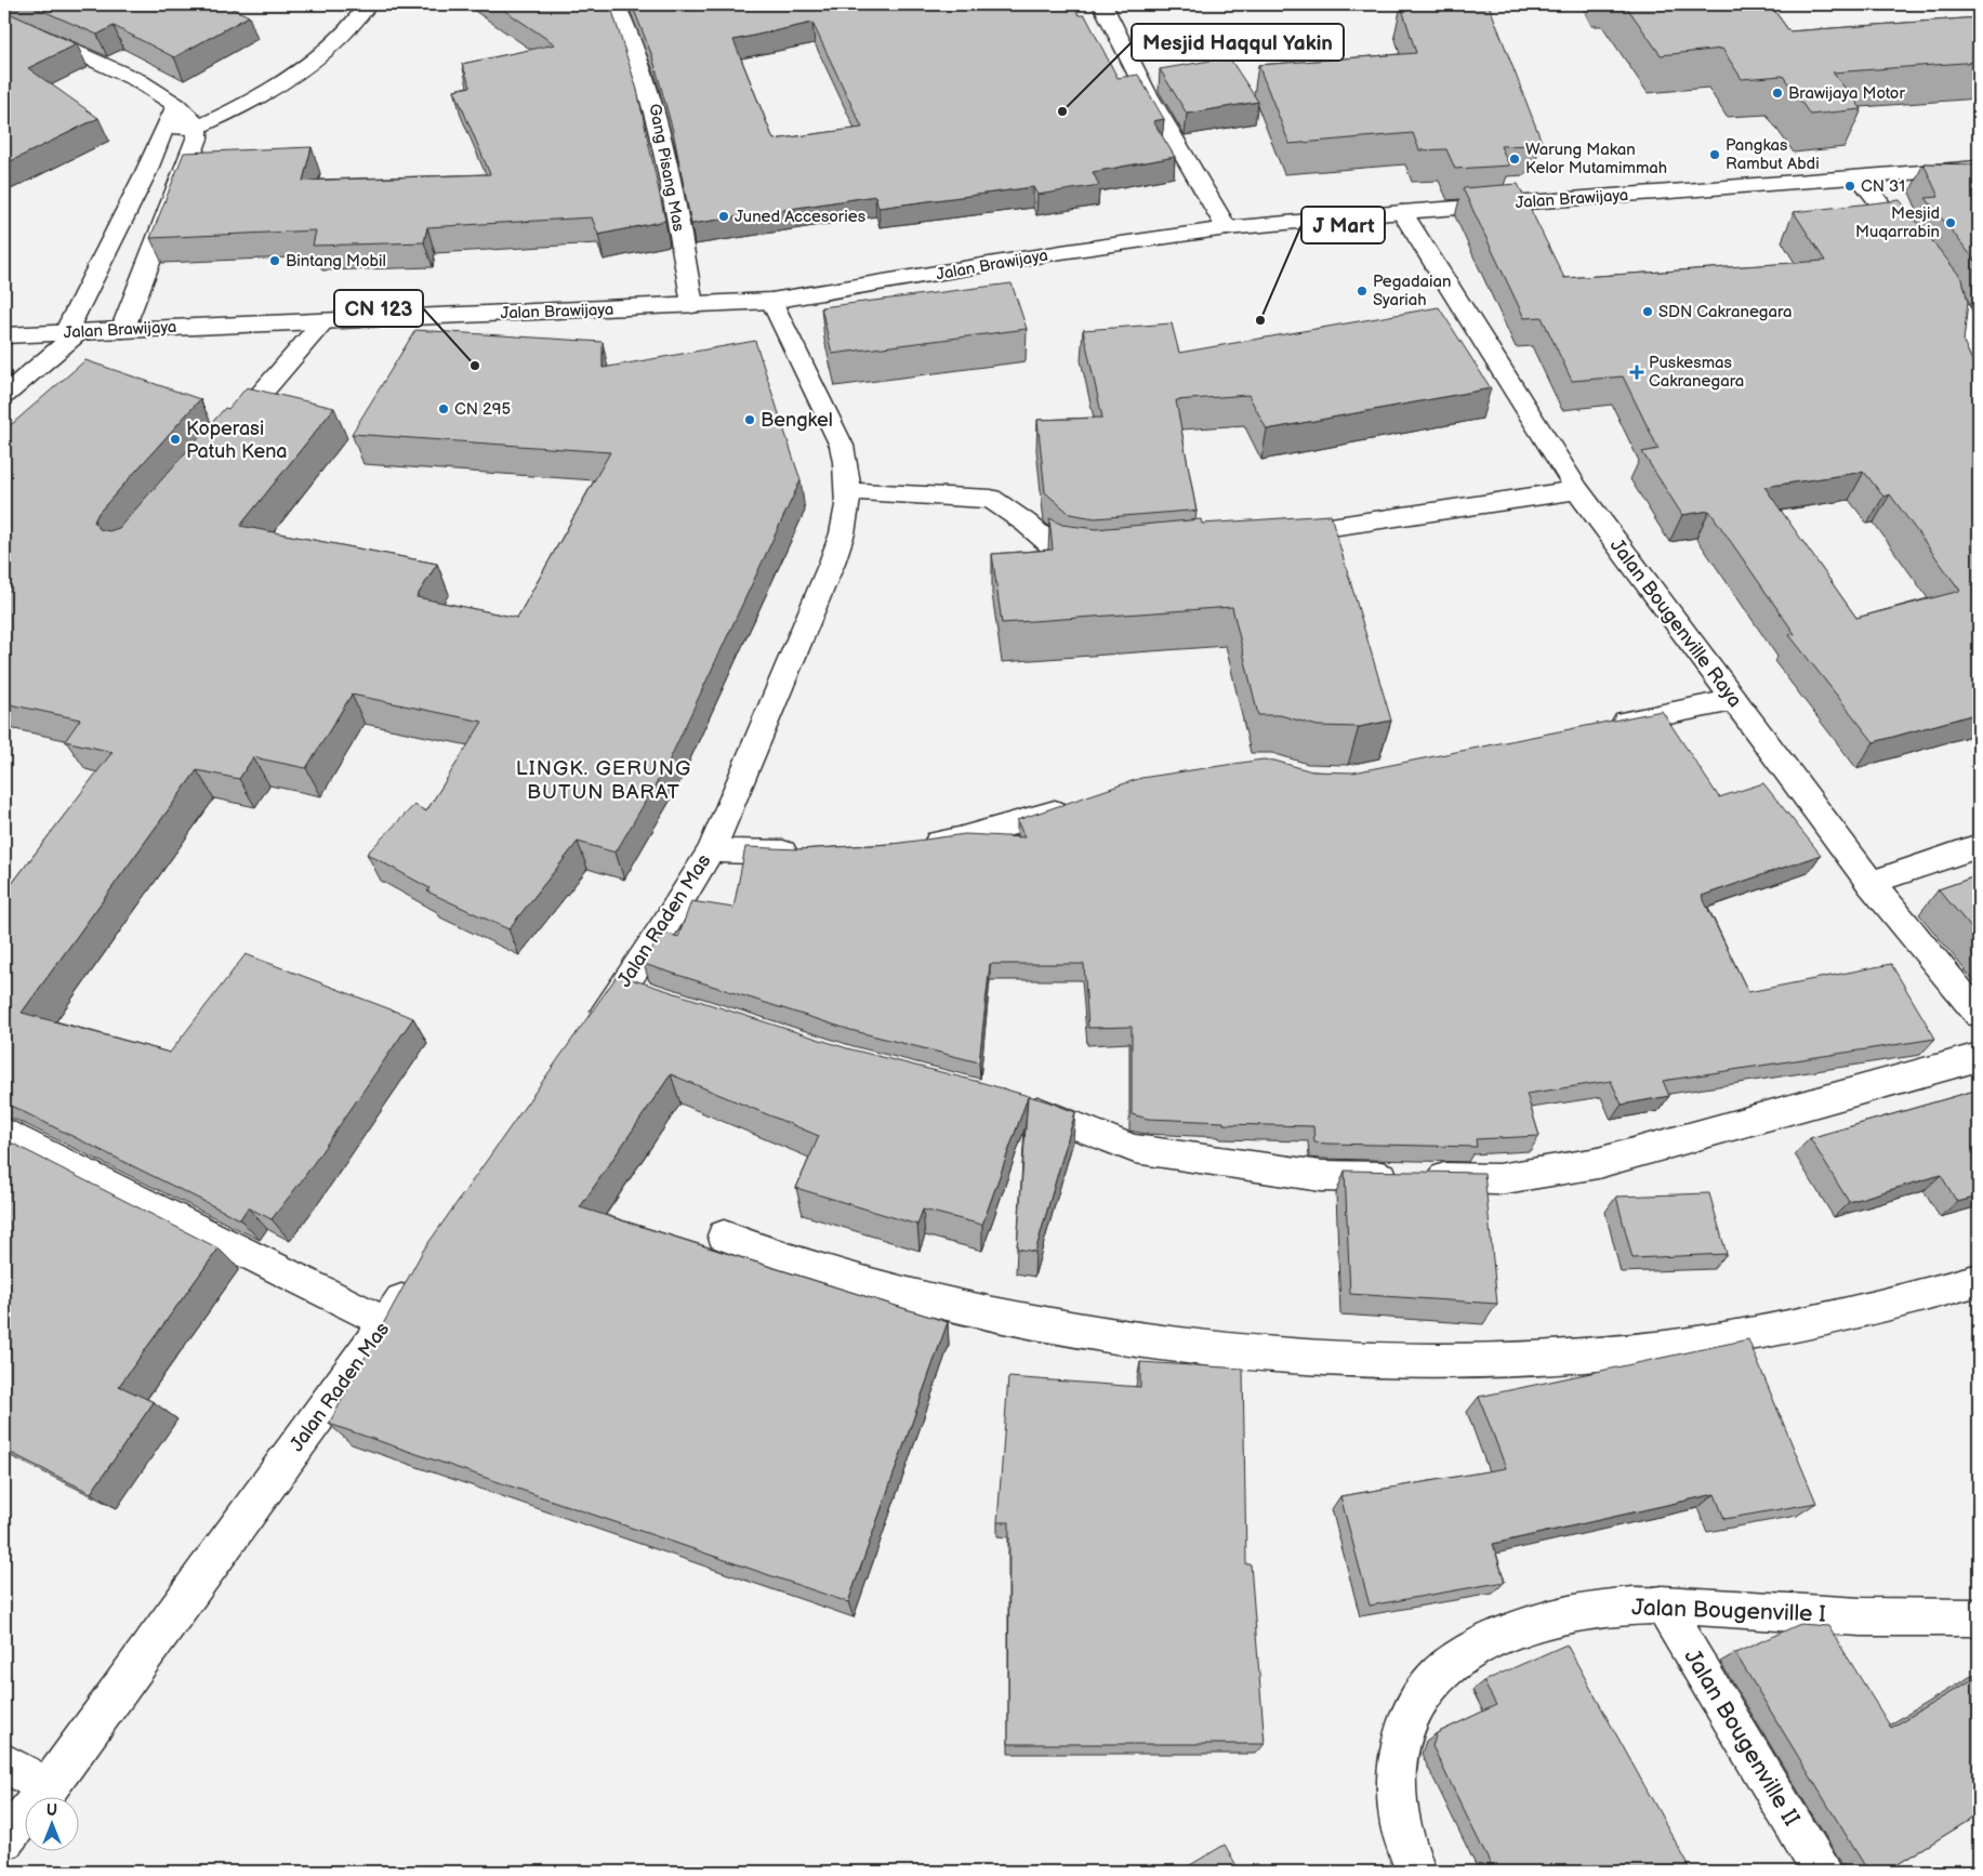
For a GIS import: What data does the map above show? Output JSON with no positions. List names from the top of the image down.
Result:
{
  "streets": {
    "street": [
      "Gang Pisang Mas",
      "Jalan Brawijaya",
      "Jalan Bougenville Raya",
      "Jalan Raden Mas",
      "Jalan Bougenville I",
      "Jalan Bougenville II"
    ]
  },
  "crossings": [
    ["Gang Pisang Mas", "Jalan Brawijaya"],
    ["Jalan Brawijaya", "Jalan Bougenville Raya"],
    ["Jalan Brawijaya", "Jalan Raden Mas"],
    ["Jalan Bougenville I", "Jalan Bougenville II"]
  ],
  "districts": ["LINGK. GERUNG BUTUN BARAT"],
  "places": {
    "other": [
      "Brawijaya Motor",
      "Mesjid Haqqul Yakin",
      "Pangkas Rambut Abdi",
      "Warung Makan Kelor Mutamimmah",
      "CN 31",
      "Juned Accesories",
      "Mesjid Muqarrabin",
      "Bintang Mobil",
      "Pegadaian Syariah",
      "SDN Cakranegara",
      "J Mart",
      "CN 123",
      "CN 295",
      "Bengkel",
      "Koperasi Patuh Kena"
    ],
    "health": ["Puskesmas Cakranegara"]
  },
  "north": "top"
}
